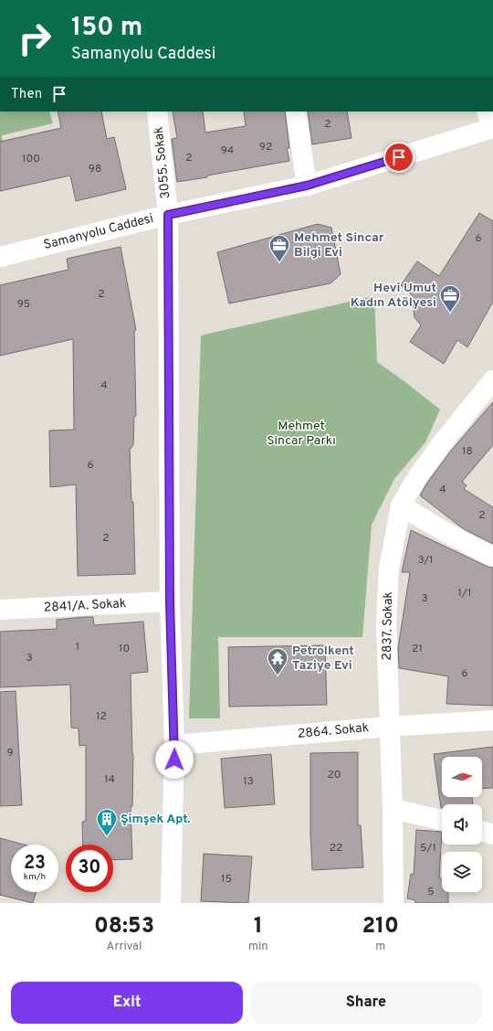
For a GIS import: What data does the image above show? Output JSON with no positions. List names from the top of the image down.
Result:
{
  "streets": {
    "street": [
      "3055. Sokak",
      "Samanyolu Caddesi",
      "2841/A. Sokak",
      "2837. Sokak",
      "2864. Sokak"
    ]
  },
  "crossings": [
    ["3055. Sokak", "Samanyolu Caddesi"],
    ["3055. Sokak", "2841/A. Sokak"],
    ["3055. Sokak", "2864. Sokak"],
    ["2837. Sokak", "2864. Sokak"]
  ],
  "parks": ["Mehmet Sincar Parkı"],
  "places": {
    "office": ["Mehmet Sincar Bilgi Evi", "Hevi Umut Kadın Atölyesi"],
    "temple": ["Petrolkent Taziye Evi"],
    "building": ["Şimşek Apt."]
  },
  "house_numbers": [
    "2",
    "92",
    "94",
    "2",
    "100",
    "98",
    "6",
    "2",
    "95",
    "4",
    "18",
    "6",
    "4",
    "2",
    "2",
    "3/1",
    "1/1",
    "3",
    "1",
    "10",
    "21",
    "3",
    "6",
    "12",
    "9",
    "20",
    "14",
    "13",
    "22",
    "5/1",
    "15",
    "5"
  ],
  "north": "right",
  "page": {
    "turn": ["150 m", "Samanyolu Caddesi"],
    "then": "Then",
    "speed": "23 km/h",
    "limit": "30",
    "eta": [
      "08:53",
      "Arrival",
      "1",
      "min",
      "210",
      "m"
    ],
    "buttons": ["Exit", "Share"]
  }
}
